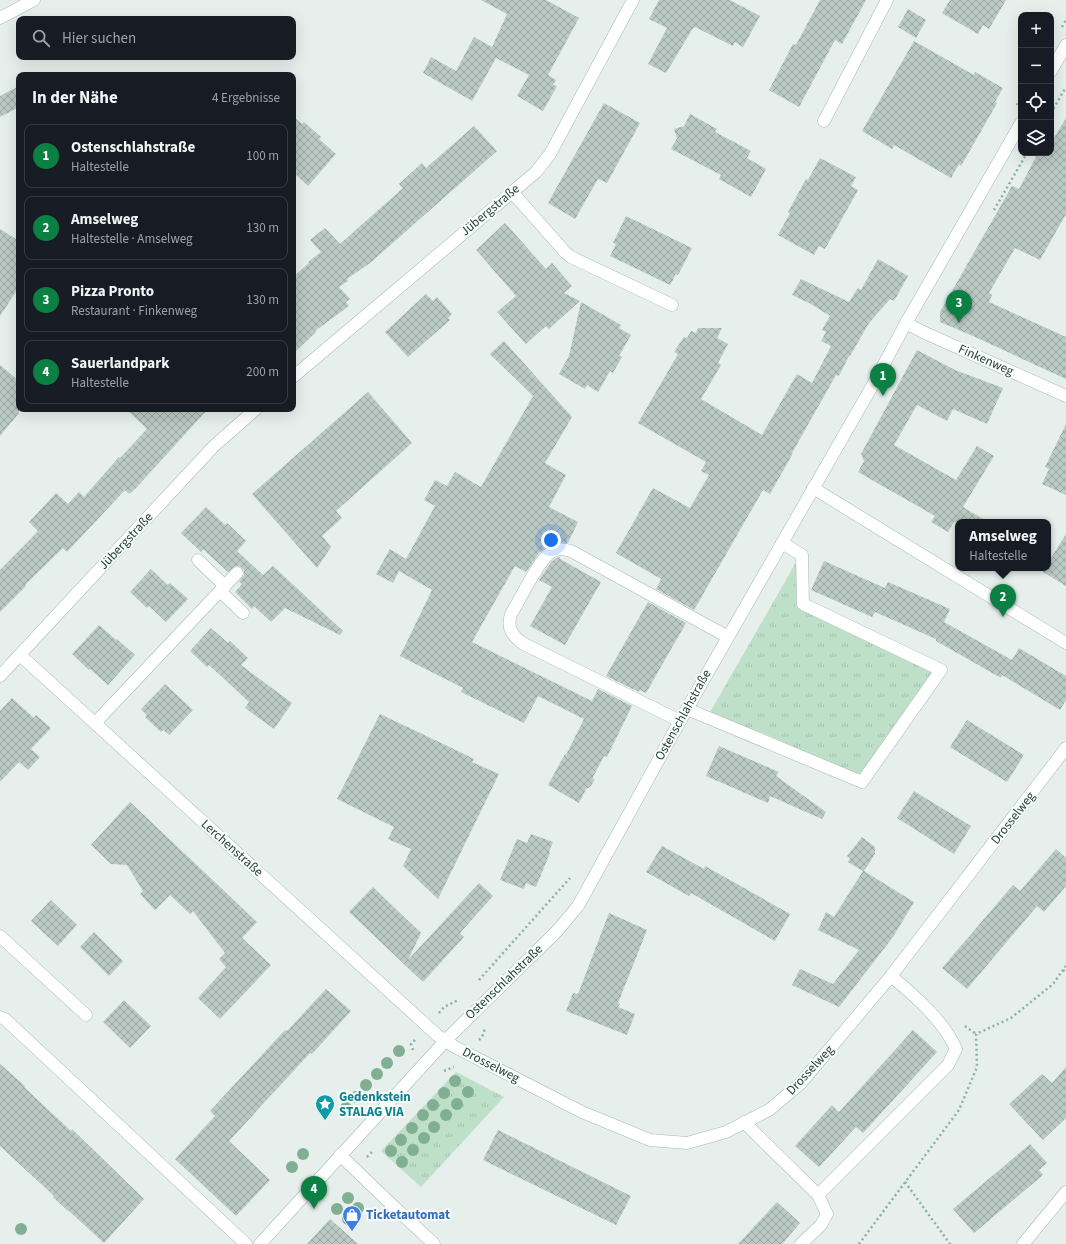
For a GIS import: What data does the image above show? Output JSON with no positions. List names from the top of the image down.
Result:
{
  "streets": {
    "street": [
      "Jübergstraße",
      "Finkenweg",
      "Ostenschlahstraße",
      "Drosselweg",
      "Lerchenstraße"
    ]
  },
  "crossings": [
    ["Jübergstraße", "Lerchenstraße"],
    ["Finkenweg", "Ostenschlahstraße"],
    ["Ostenschlahstraße", "Drosselweg"],
    ["Ostenschlahstraße", "Lerchenstraße"],
    ["Drosselweg", "Lerchenstraße"]
  ],
  "places": {
    "place": ["Gedenkstein STALAG VIA"],
    "shop": ["Ticketautomat"]
  },
  "page": {
    "map_buttons": ["+", "−"],
    "search": "Hier suchen",
    "heading": ["In der Nähe", "4 Ergebnisse"],
    "list": [
      {
        "mark": "1",
        "name": "Ostenschlahstraße",
        "note": "Haltestelle",
        "value": "100 m"
      },
      {
        "mark": "2",
        "name": "Amselweg",
        "note": "Haltestelle · Amselweg",
        "value": "130 m"
      },
      {
        "mark": "3",
        "name": "Pizza Pronto",
        "note": "Restaurant · Finkenweg",
        "value": "130 m"
      },
      {
        "mark": "4",
        "name": "Sauerlandpark",
        "note": "Haltestelle",
        "value": "200 m"
      }
    ],
    "pins": [
      "3",
      "1",
      "2",
      "4"
    ],
    "popup": ["Amselweg", "Haltestelle"]
  }
}
